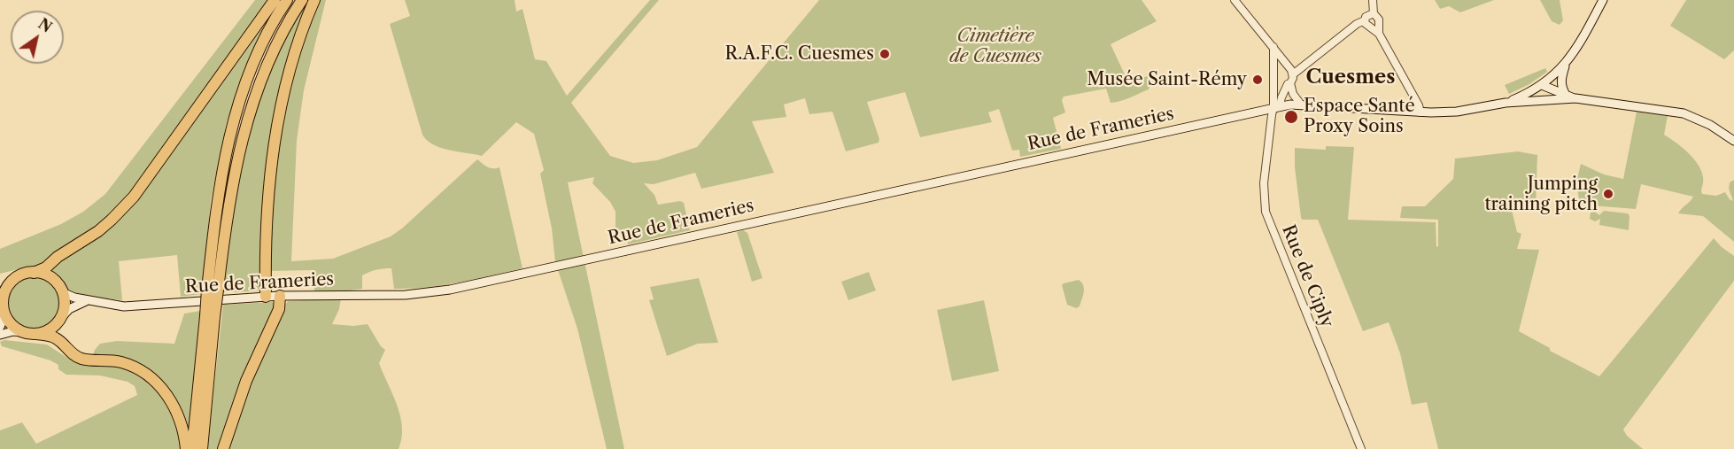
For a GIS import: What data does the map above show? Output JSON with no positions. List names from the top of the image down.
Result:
{
  "streets": {
    "main road": ["Rue de Frameries"],
    "street": ["Rue de Ciply"]
  },
  "crossings": [
    ["Rue de Frameries", "Rue de Ciply"]
  ],
  "districts": ["Cuesmes"],
  "parks": ["Cimetière de Cuesmes"],
  "places": [
    "R.A.F.C. Cuesmes",
    "Musée Saint-Rémy",
    "Espace Santé Proxy Soins",
    "Jumping training pitch"
  ],
  "north": "top right"
}
